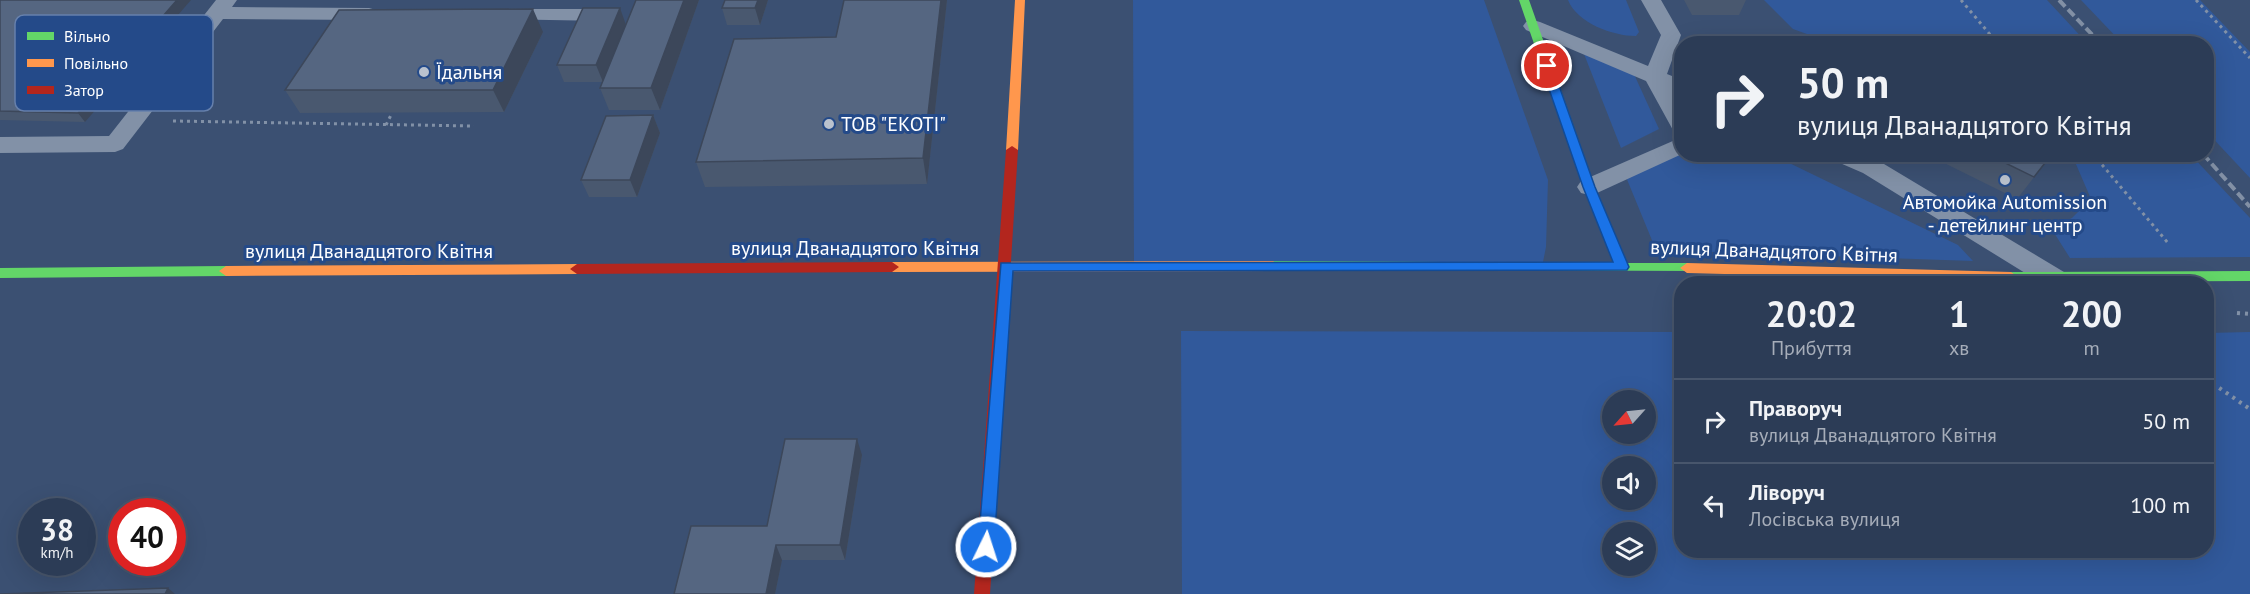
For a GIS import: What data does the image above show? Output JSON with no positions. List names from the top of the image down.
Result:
{
  "streets": {
    "street": ["вулиця Дванадцятого Квітня"]
  },
  "places": ["Їдальня", "ТОВ \"ЕКОТI\"", "Автомойка Automission - детейлинг центр"],
  "legend": ["Вільно", "Повільно", "Затор"],
  "north": "bottom left",
  "page": {
    "turn": ["50 m", "вулиця Дванадцятого Квітня"],
    "eta": [
      "20:02",
      "Прибуття",
      "1",
      "хв",
      "200",
      "m"
    ],
    "list": [
      {
        "name": "Праворуч",
        "note": "вулиця Дванадцятого Квітня",
        "value": "50 m"
      },
      {
        "name": "Ліворуч",
        "note": "Лосівська вулиця",
        "value": "100 m"
      }
    ],
    "speed": "38 km/h",
    "limit": "40"
  }
}
